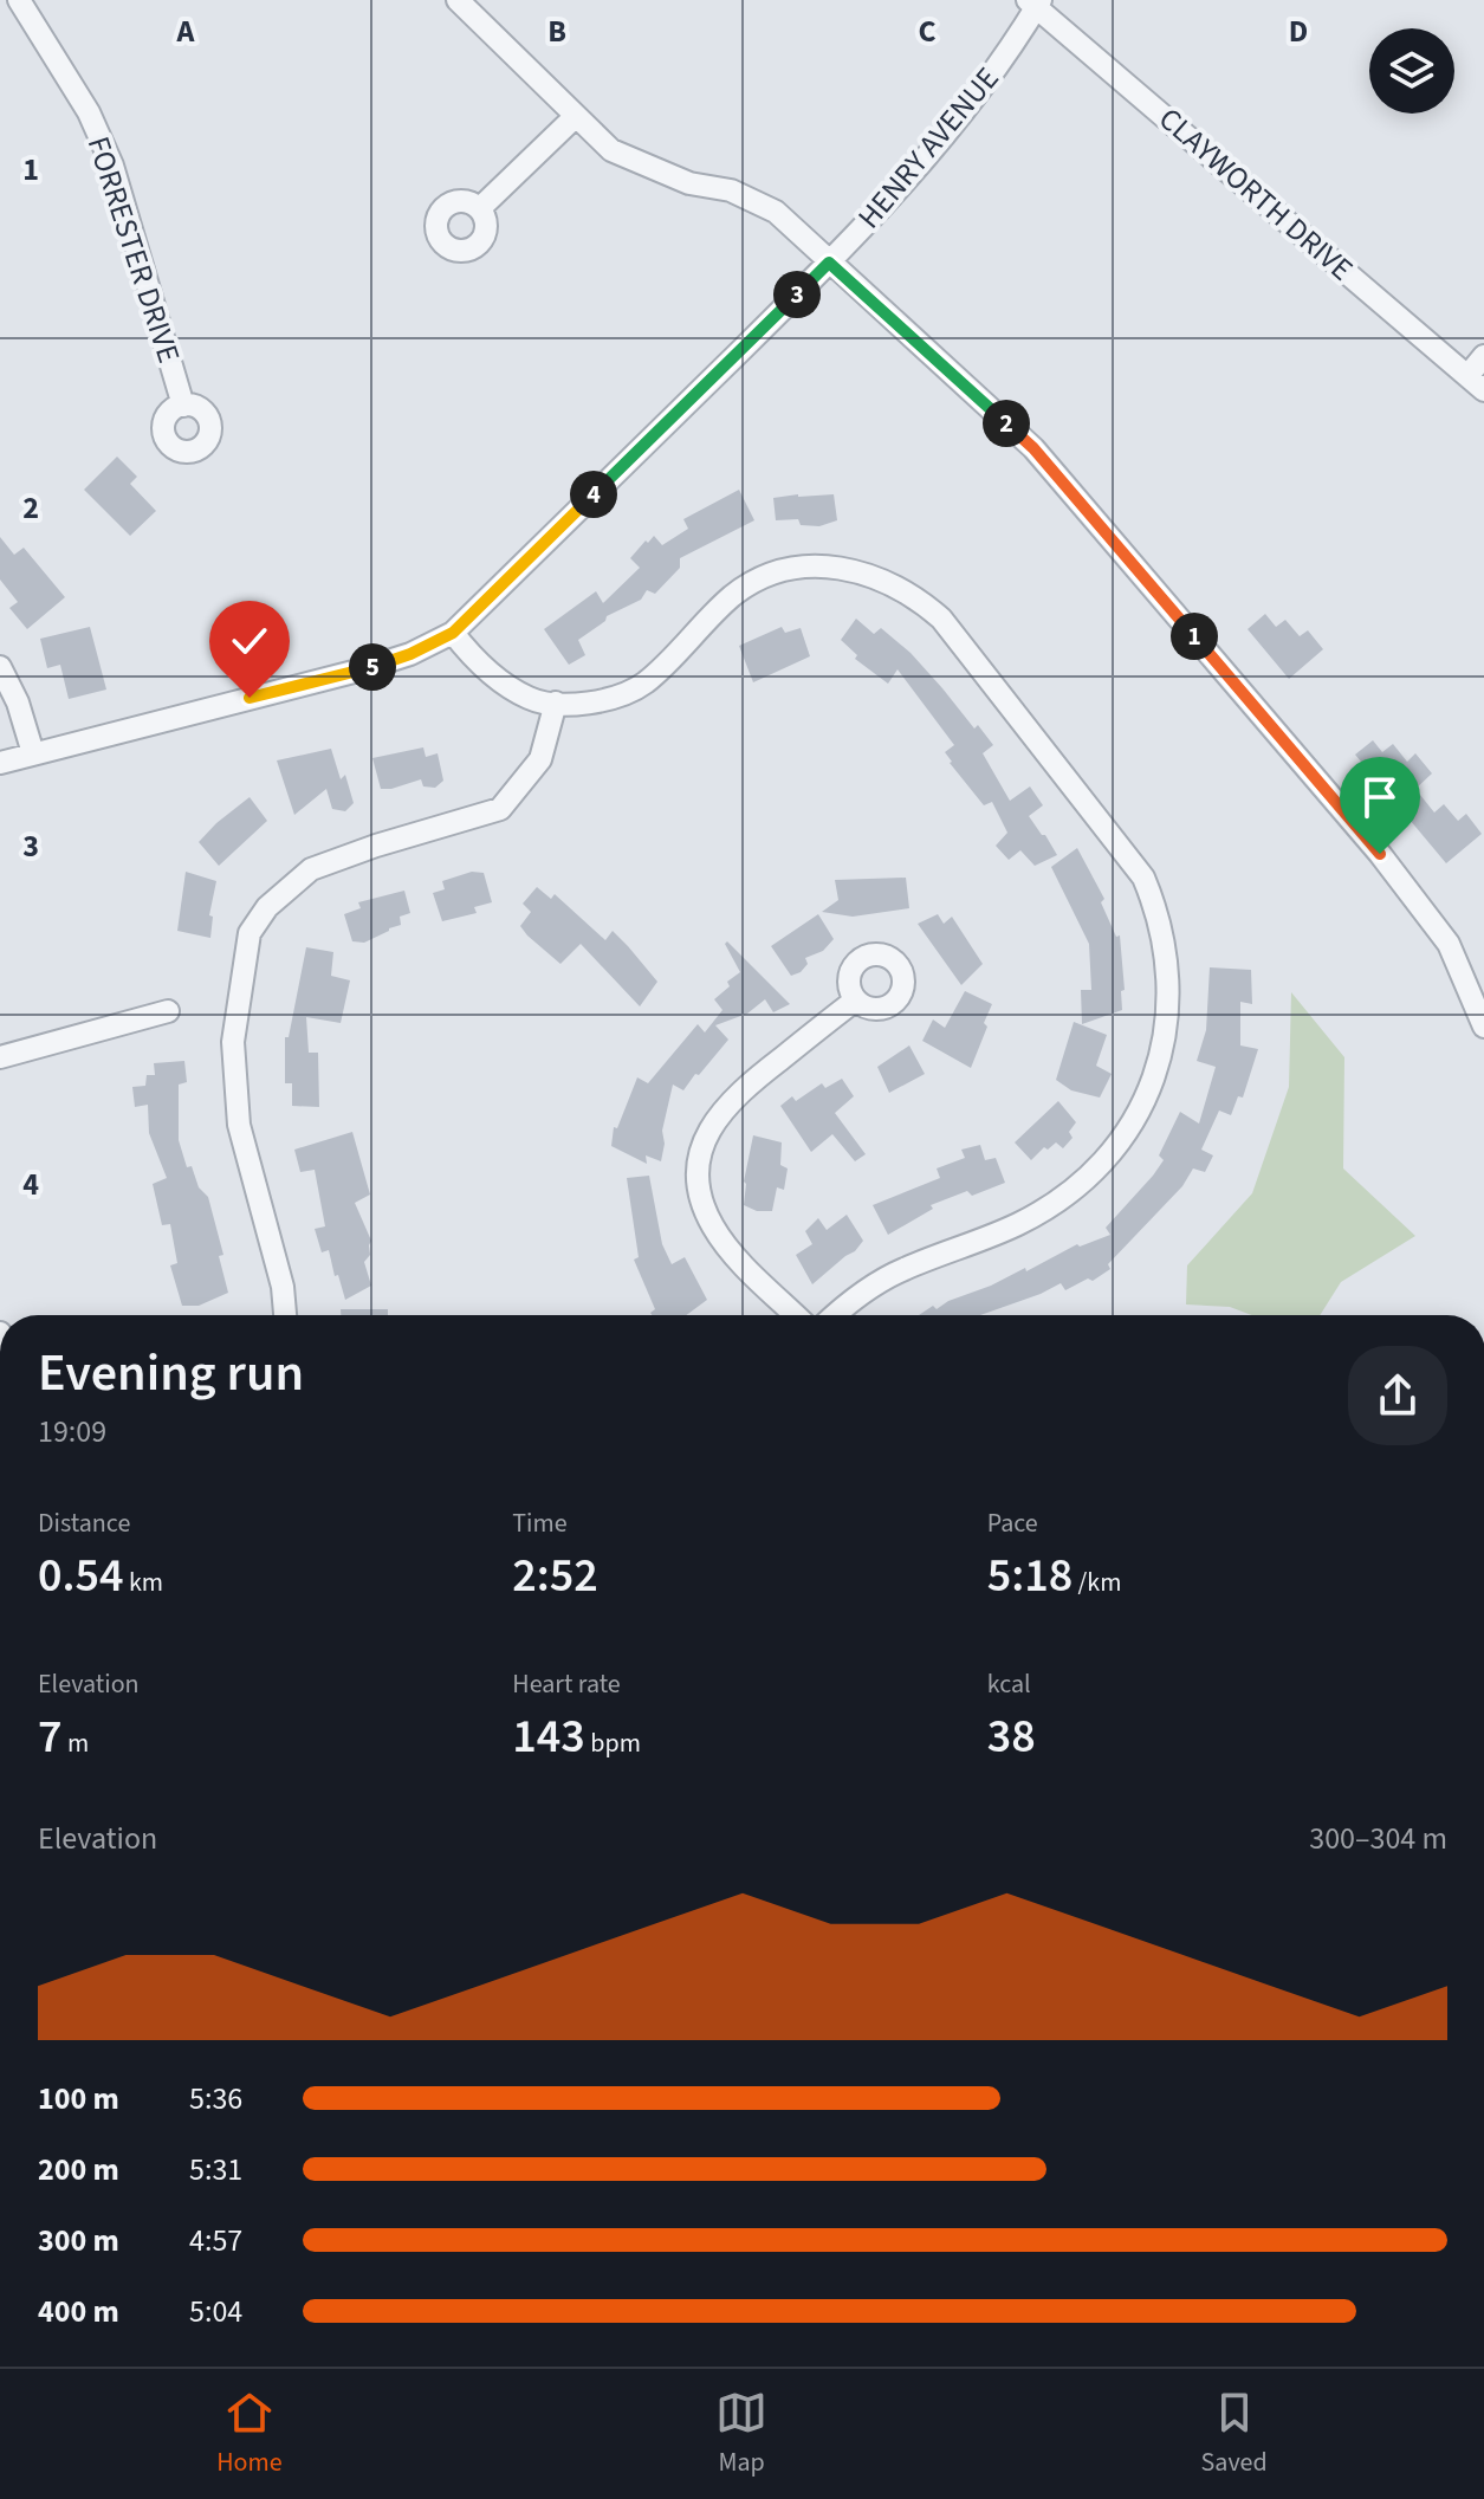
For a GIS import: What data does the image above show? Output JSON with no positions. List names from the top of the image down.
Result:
{
  "streets": {
    "street": ["HENRY AVENUE", "CLAYWORTH DRIVE", "FORRESTER DRIVE"]
  },
  "crossings": [
    ["HENRY AVENUE", "CLAYWORTH DRIVE"]
  ],
  "page": {
    "pins": [
      "3",
      "2",
      "4",
      "1",
      "5"
    ],
    "heading": ["Evening run", "19:09"],
    "stats": [
      ["Distance", "0.54 km"],
      ["Time", "2:52"],
      ["Pace", "5:18 /km"],
      ["Elevation", "7 m"],
      ["Heart rate", "143 bpm"],
      ["kcal", "38"]
    ],
    "chart": ["Elevation", "300–304 m"],
    "list": [
      {
        "name": "100 m",
        "note": "5:36"
      },
      {
        "name": "200 m",
        "note": "5:31"
      },
      {
        "name": "300 m",
        "note": "4:57"
      },
      {
        "name": "400 m",
        "note": "5:04"
      }
    ],
    "tabs": ["Home", "Map", "Saved"]
  },
  "grid": {
    "columns": [
      "A",
      "B",
      "C",
      "D"
    ],
    "rows": [
      "1",
      "2",
      "3",
      "4"
    ]
  }
}
